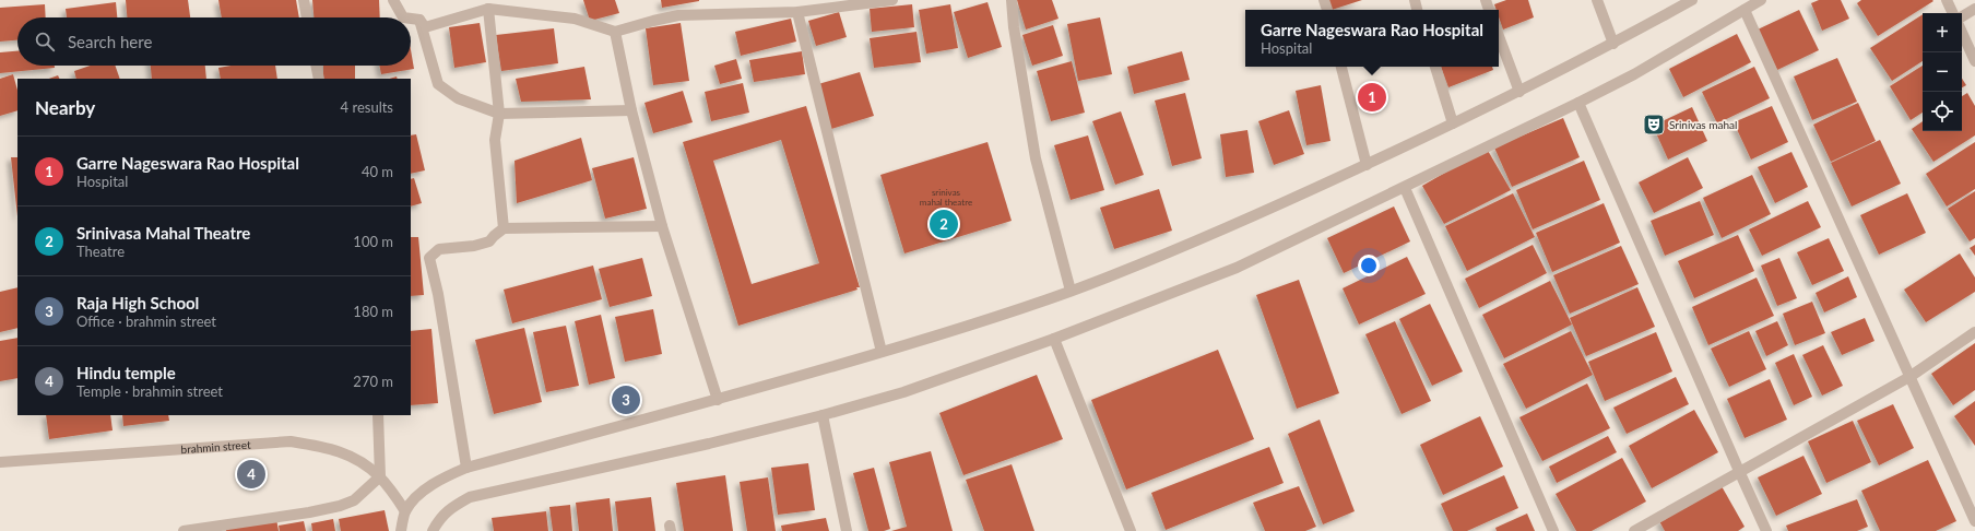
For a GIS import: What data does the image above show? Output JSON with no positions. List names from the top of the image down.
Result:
{
  "streets": {
    "street": ["brahmin street"]
  },
  "places": {
    "theatre": ["Srinivas mahal"]
  },
  "house_numbers": ["srinivas mahal theatre"],
  "page": {
    "popup": ["Garre Nageswara Rao Hospital", "Hospital"],
    "map_buttons": ["+", "−"],
    "search": "Search here",
    "heading": ["Nearby", "4 results"],
    "pins": [
      "1",
      "2",
      "3",
      "4"
    ],
    "list": [
      {
        "mark": "1",
        "name": "Garre Nageswara Rao Hospital",
        "note": "Hospital",
        "value": "40 m"
      },
      {
        "mark": "2",
        "name": "Srinivasa Mahal Theatre",
        "note": "Theatre",
        "value": "100 m"
      },
      {
        "mark": "3",
        "name": "Raja High School",
        "note": "Office · brahmin street",
        "value": "180 m"
      },
      {
        "mark": "4",
        "name": "Hindu temple",
        "note": "Temple · brahmin street",
        "value": "270 m"
      }
    ]
  }
}
